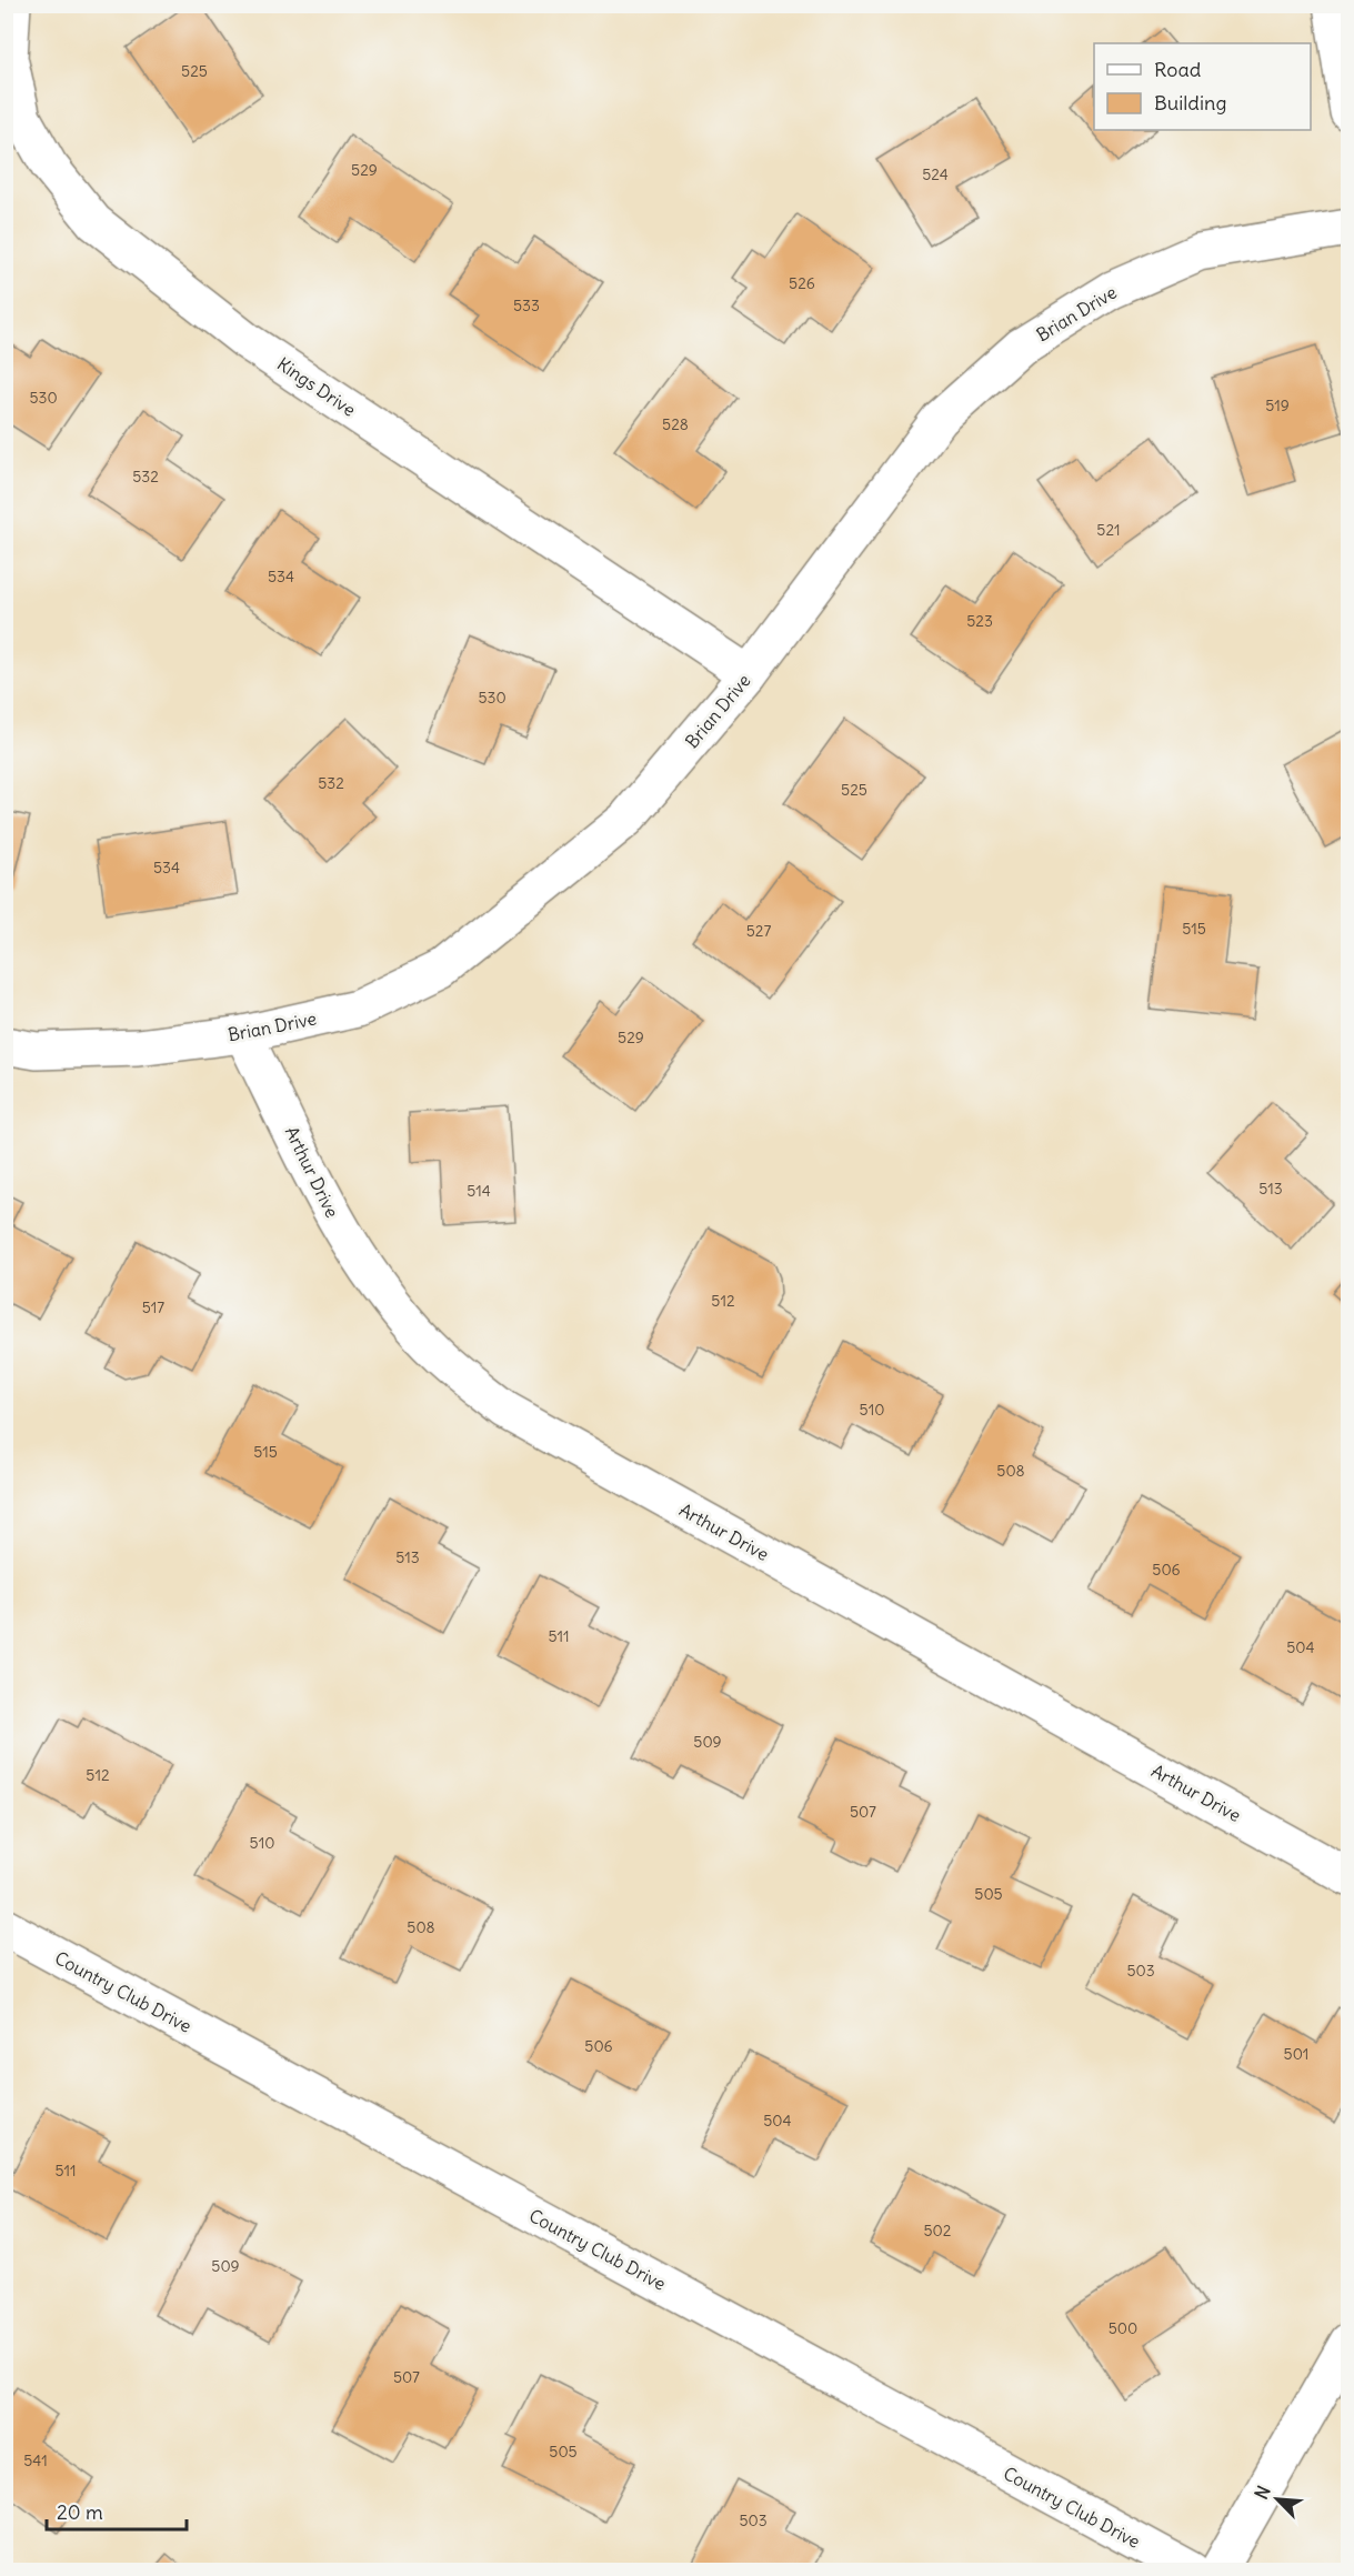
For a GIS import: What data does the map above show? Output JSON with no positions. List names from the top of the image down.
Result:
{
  "streets": {
    "street": [
      "Brian Drive",
      "Kings Drive",
      "Arthur Drive",
      "Country Club Drive"
    ]
  },
  "crossings": [
    ["Brian Drive", "Kings Drive"],
    ["Brian Drive", "Arthur Drive"]
  ],
  "house_numbers": [
    "525",
    "529",
    "524",
    "526",
    "533",
    "530",
    "519",
    "528",
    "532",
    "521",
    "534",
    "523",
    "530",
    "532",
    "525",
    "534",
    "515",
    "527",
    "529",
    "513",
    "514",
    "512",
    "517",
    "510",
    "515",
    "508",
    "513",
    "506",
    "511",
    "504",
    "509",
    "512",
    "507",
    "510",
    "505",
    "508",
    "503",
    "506",
    "501",
    "504",
    "511",
    "502",
    "509",
    "500",
    "507",
    "505",
    "541",
    "503"
  ],
  "legend": ["Road", "Building"],
  "scale_bar": "20 m",
  "north": "top left"
}
